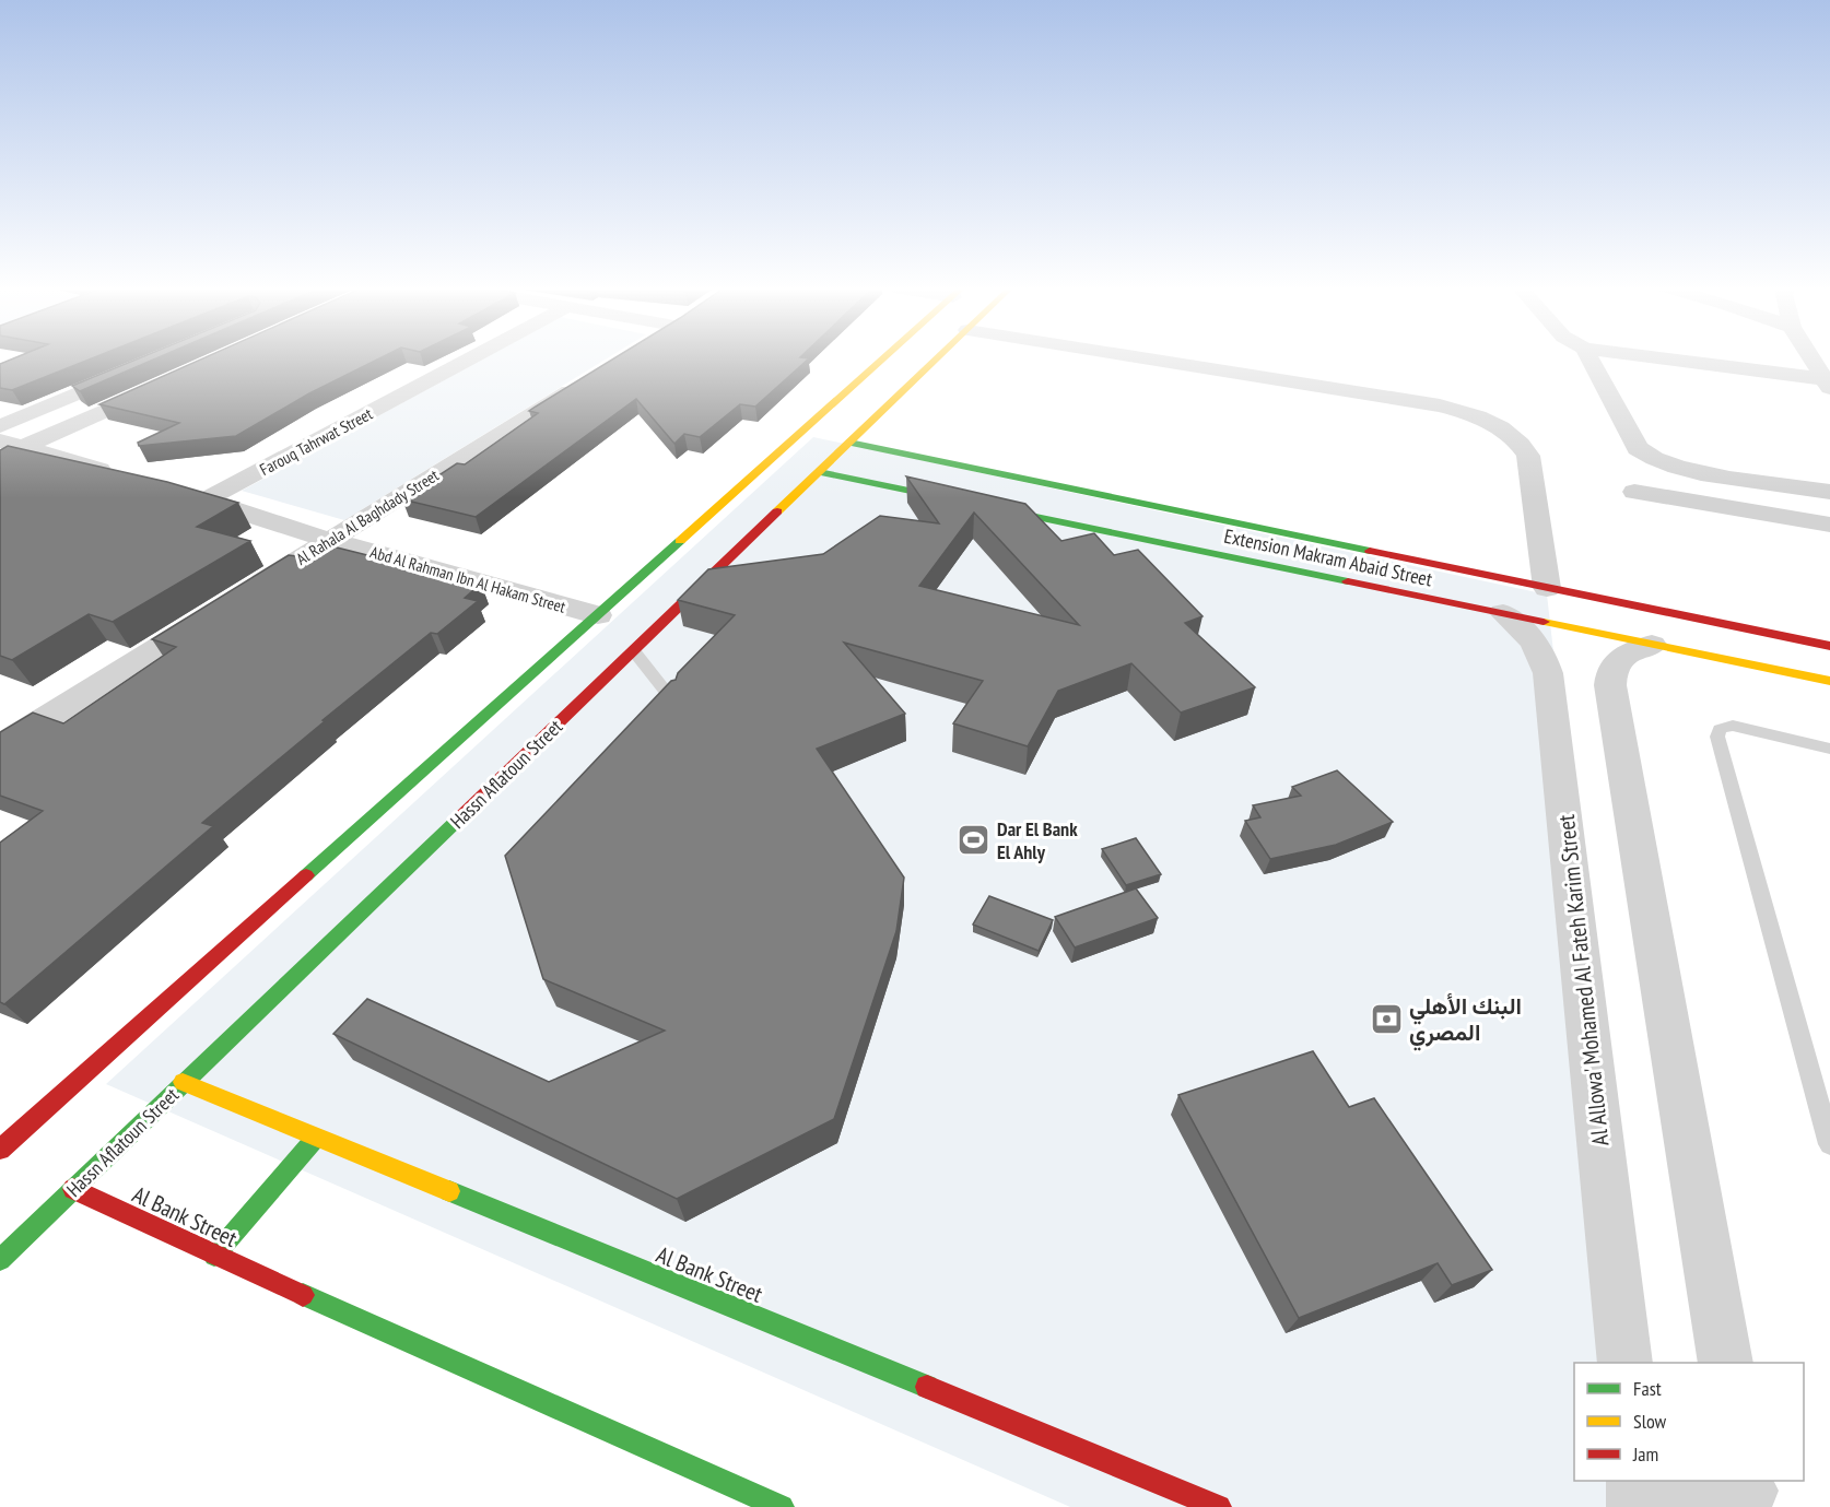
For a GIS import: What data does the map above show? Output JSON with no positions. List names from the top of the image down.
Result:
{
  "streets": {
    "street": [
      "Farouq Tahrwat Street",
      "Al Rahala Al Baghdady Street",
      "Extension Makram Abaid Street",
      "Abd Al Rahman Ibn Al Hakam Street",
      "Hassn Aflatoun Street",
      "Al Allowa' Mohamed Al Fateh Karim Street",
      "Al Bank Street"
    ]
  },
  "crossings": [
    ["Farouq Tahrwat Street", "Abd Al Rahman Ibn Al Hakam Street"],
    ["Al Rahala Al Baghdady Street", "Abd Al Rahman Ibn Al Hakam Street"],
    ["Extension Makram Abaid Street", "Hassn Aflatoun Street"],
    ["Extension Makram Abaid Street", "Al Allowa' Mohamed Al Fateh Karim Street"],
    ["Hassn Aflatoun Street", "Al Bank Street"]
  ],
  "places": {
    "sports": ["Dar El Bank El Ahly"],
    "bank": ["البنك الأهلي المصري"]
  },
  "legend": ["Fast", "Slow", "Jam"]
}
